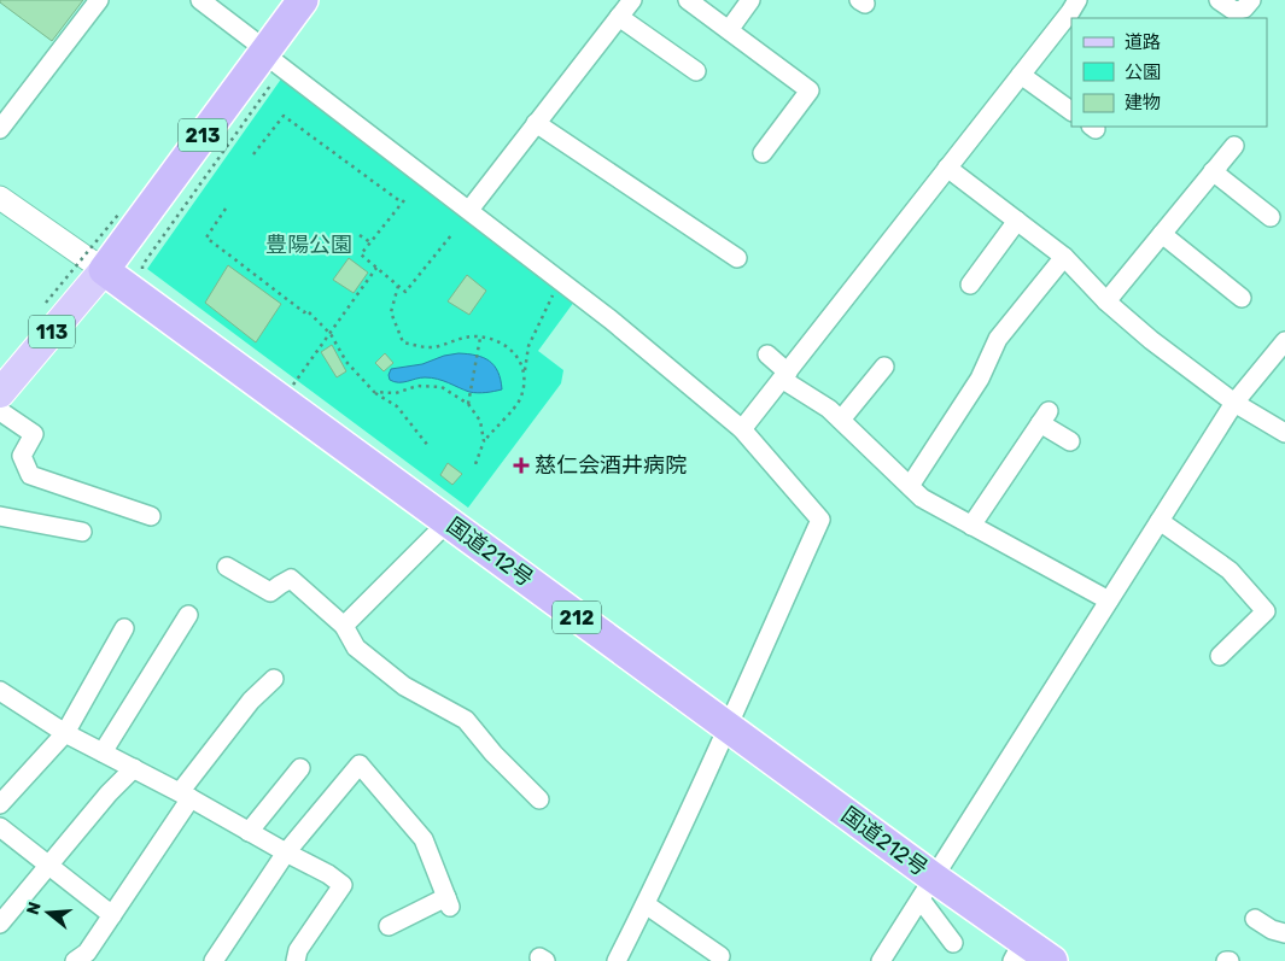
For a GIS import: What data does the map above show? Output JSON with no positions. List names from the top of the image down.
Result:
{
  "streets": {
    "highway": ["213", "国道212号", "212"],
    "main road": ["113"]
  },
  "crossings": [
    ["213", "113"],
    ["213", "国道212号"],
    ["113", "国道212号"]
  ],
  "parks": ["豊陽公園"],
  "places": {
    "health": ["慈仁会酒井病院"]
  },
  "legend": ["道路", "公園", "建物"],
  "north": "left"
}
